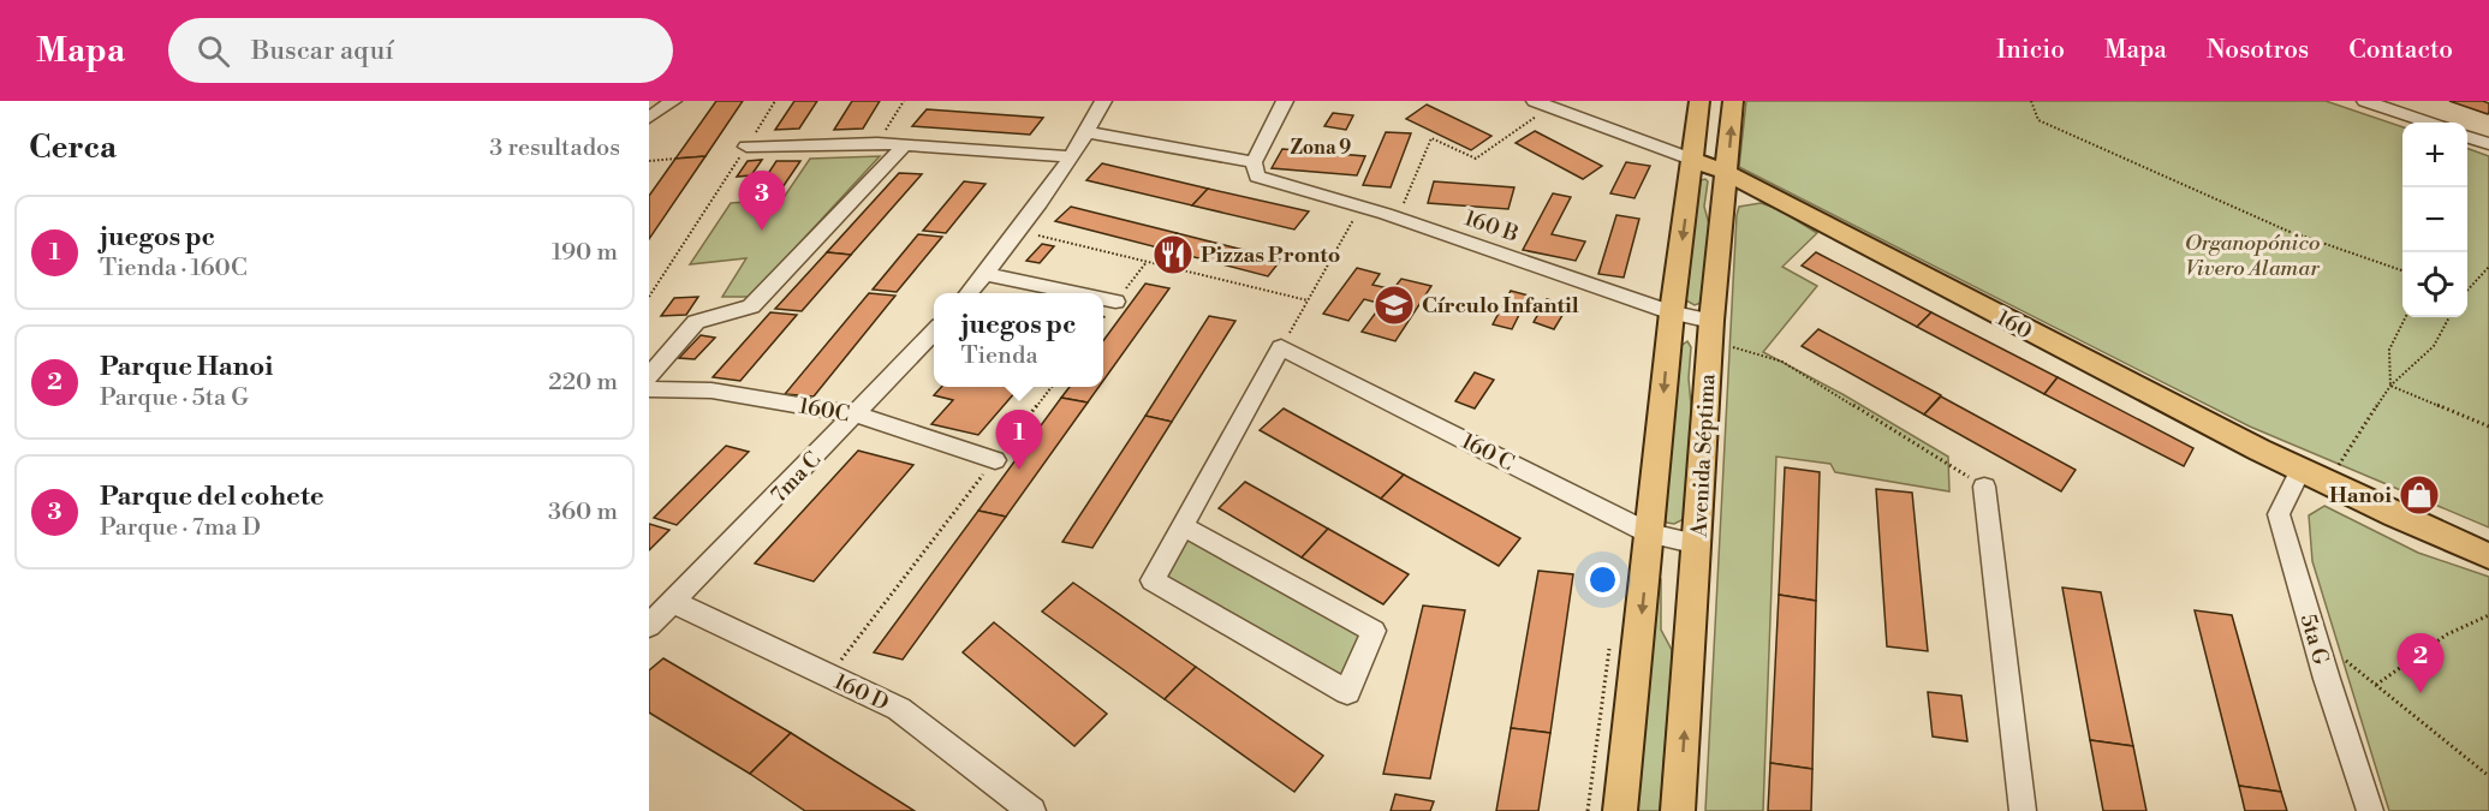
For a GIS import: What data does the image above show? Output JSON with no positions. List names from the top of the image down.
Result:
{
  "streets": {
    "main road": ["160", "Avenida Séptima"],
    "street": [
      "160 B",
      "160C",
      "160 C",
      "7ma C",
      "5ta G",
      "160 D"
    ]
  },
  "crossings": [
    ["160 B", "Avenida Séptima"],
    ["160", "Avenida Séptima"],
    ["160", "5ta G"],
    ["160C", "7ma C"],
    ["160 C", "Avenida Séptima"],
    ["7ma C", "160 D"]
  ],
  "districts": ["Zona 9"],
  "parks": ["Organopónico Vivero Alamar"],
  "places": {
    "restaurant": ["Pizzas Pronto"],
    "school or university": ["Círculo Infantil"],
    "shop": ["Hanoi"]
  },
  "page": {
    "header": "Mapa",
    "search": "Buscar aquí",
    "nav": [
      "Inicio",
      "Mapa",
      "Nosotros",
      "Contacto"
    ],
    "heading": ["Cerca", "3 resultados"],
    "map_buttons": ["+", "−"],
    "pins": ["3", "1", "2"],
    "list": [
      {
        "mark": "1",
        "name": "juegos pc",
        "note": "Tienda · 160C",
        "value": "190 m"
      },
      {
        "mark": "2",
        "name": "Parque Hanoi",
        "note": "Parque · 5ta G",
        "value": "220 m"
      },
      {
        "mark": "3",
        "name": "Parque del cohete",
        "note": "Parque · 7ma D",
        "value": "360 m"
      }
    ],
    "popup": ["juegos pc", "Tienda"]
  }
}
